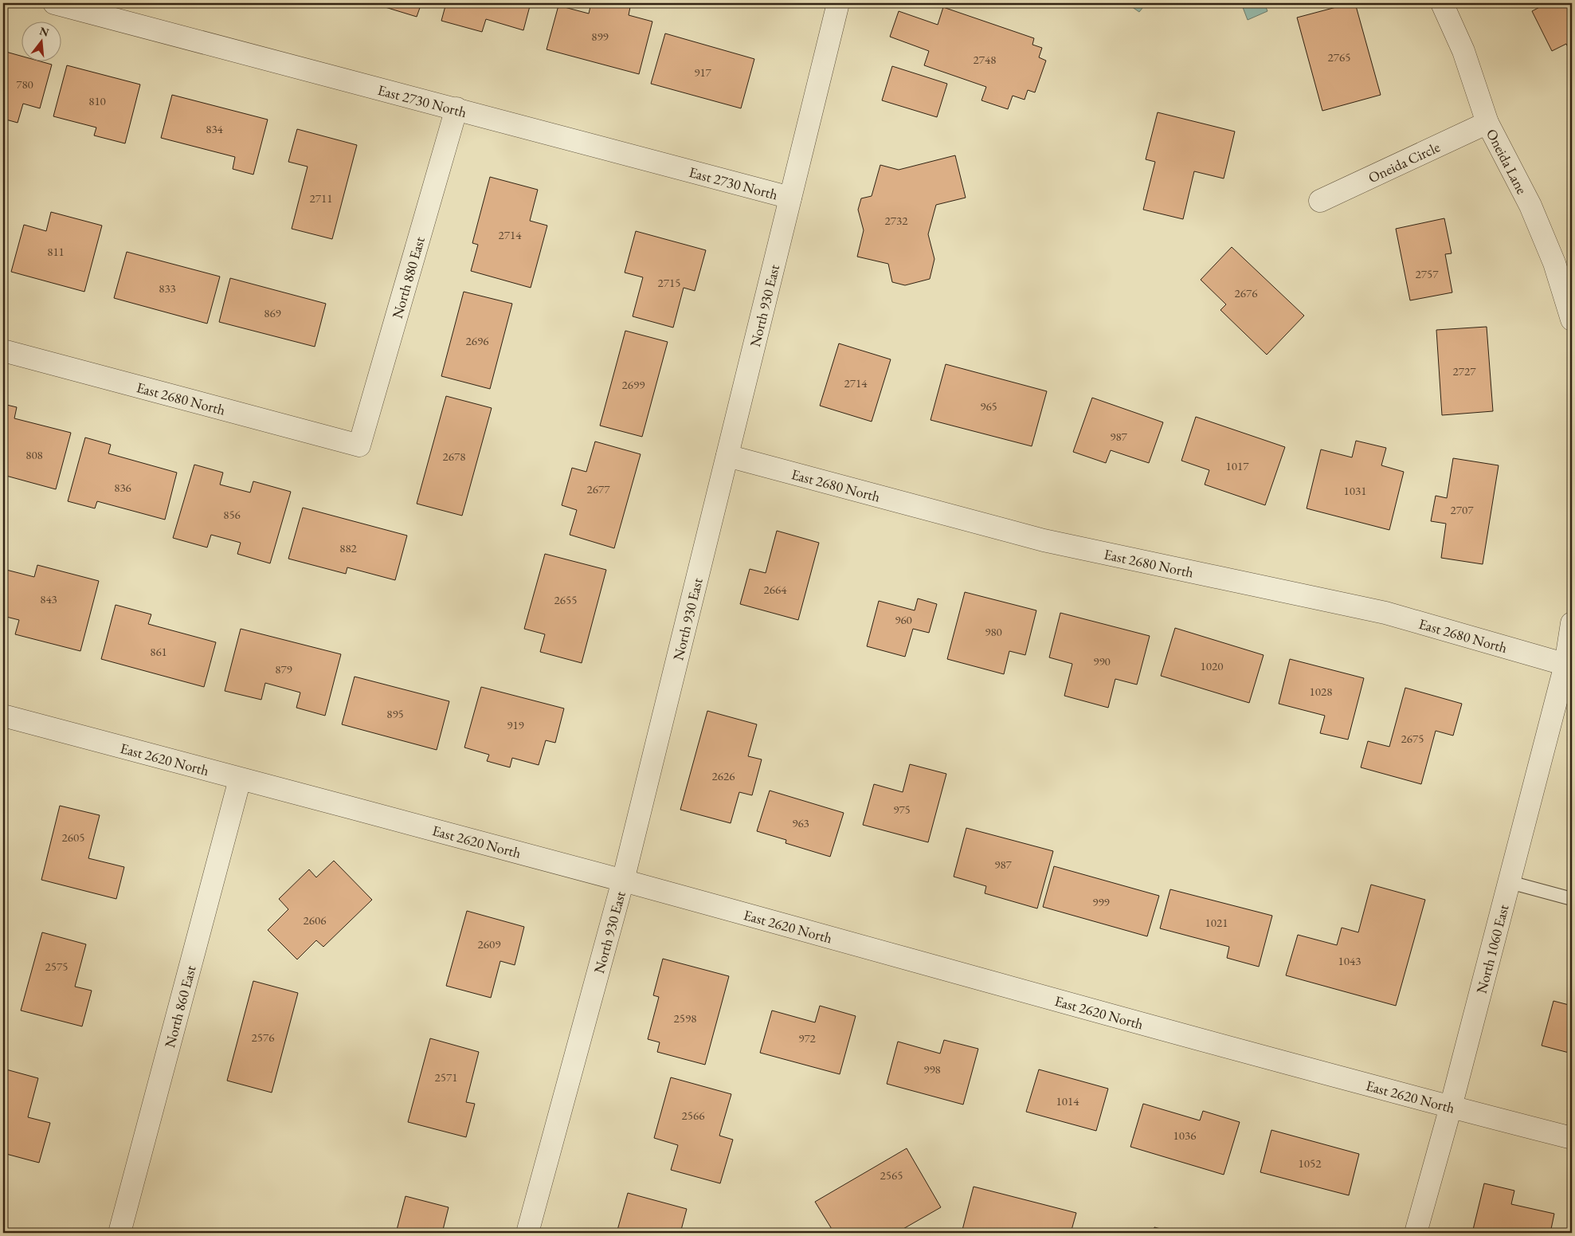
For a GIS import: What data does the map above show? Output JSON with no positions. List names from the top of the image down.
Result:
{
  "streets": {
    "street": [
      "East 2730 North",
      "Oneida Lane",
      "Oneida Circle",
      "North 880 East",
      "North 930 East",
      "East 2680 North",
      "East 2620 North",
      "North 1060 East",
      "North 860 East"
    ]
  },
  "crossings": [
    ["East 2730 North", "North 880 East"],
    ["East 2730 North", "North 930 East"],
    ["Oneida Lane", "Oneida Circle"],
    ["North 880 East", "East 2680 North"],
    ["North 930 East", "East 2680 North"],
    ["North 930 East", "East 2620 North"],
    ["East 2680 North", "North 1060 East"],
    ["East 2620 North", "North 1060 East"],
    ["East 2620 North", "North 860 East"]
  ],
  "house_numbers": [
    "899",
    "2765",
    "2748",
    "917",
    "780",
    "810",
    "834",
    "2711",
    "2732",
    "2714",
    "811",
    "2757",
    "2715",
    "833",
    "2676",
    "869",
    "2696",
    "2727",
    "2714",
    "2699",
    "965",
    "987",
    "808",
    "2678",
    "1017",
    "836",
    "2677",
    "1031",
    "2707",
    "856",
    "882",
    "2664",
    "843",
    "2655",
    "960",
    "980",
    "861",
    "990",
    "1020",
    "879",
    "1028",
    "895",
    "919",
    "2675",
    "2626",
    "975",
    "963",
    "2605",
    "987",
    "999",
    "2606",
    "1021",
    "2609",
    "1043",
    "2575",
    "2598",
    "2576",
    "972",
    "998",
    "2571",
    "1014",
    "2566",
    "1036",
    "1052",
    "2565"
  ],
  "north": "top"
}
